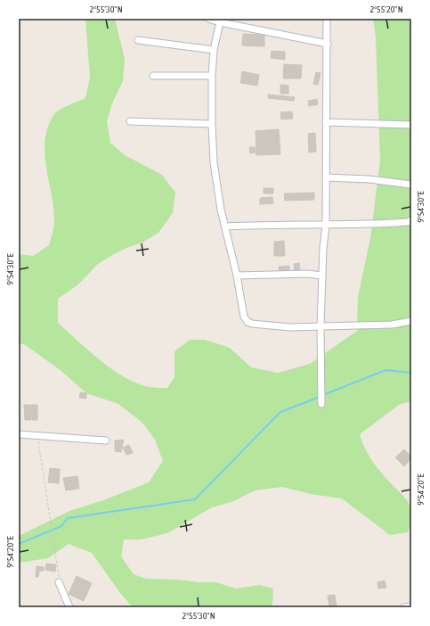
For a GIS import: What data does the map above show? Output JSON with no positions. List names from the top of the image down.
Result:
{
  "coordinates": [
    "2°55'30\"N",
    "2°55'20\"N",
    "9°54'30\"E",
    "9°54'20\"E"
  ]
}
